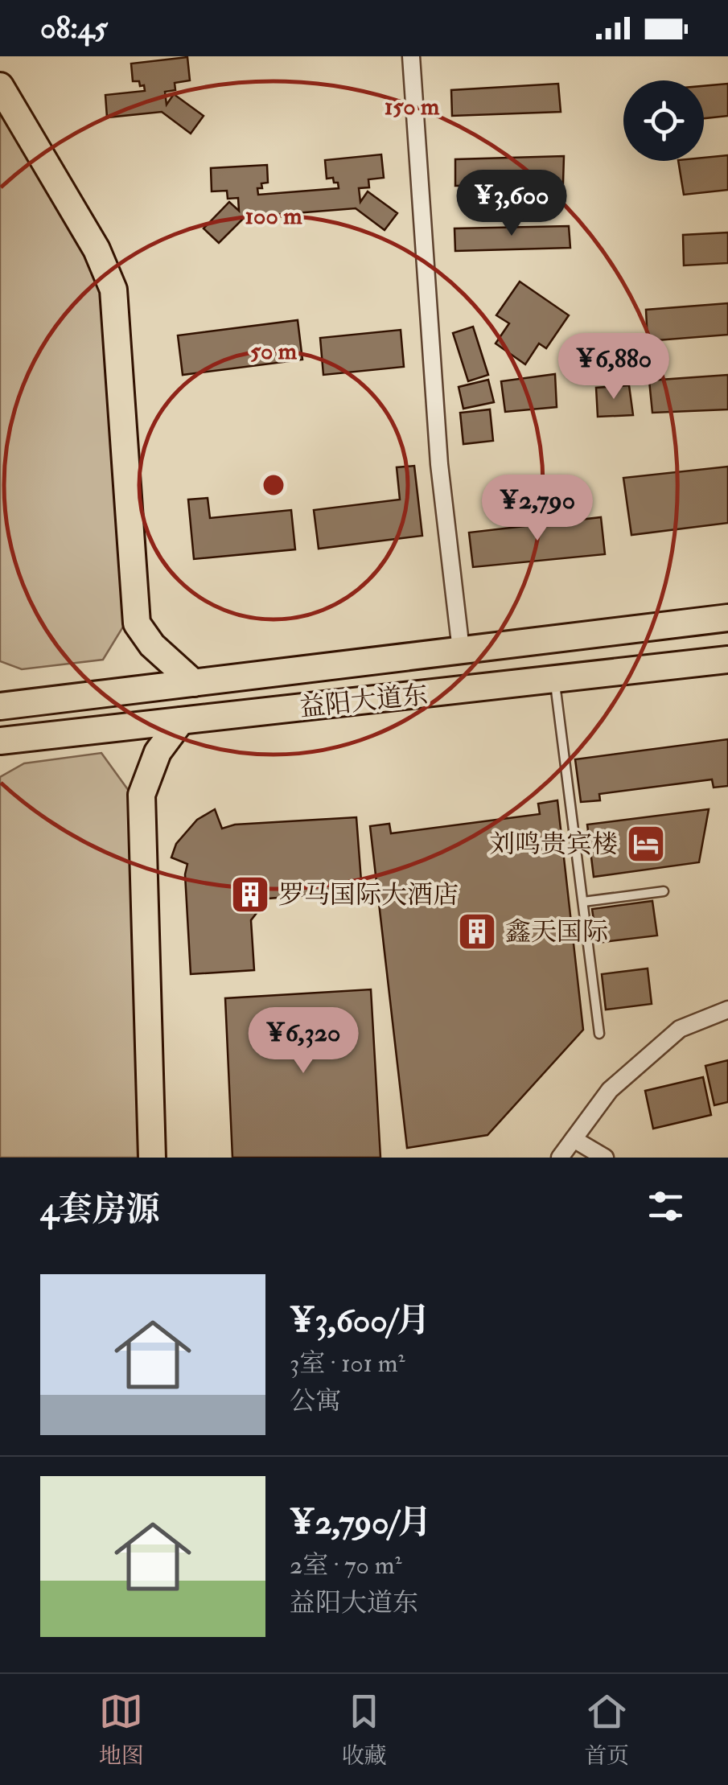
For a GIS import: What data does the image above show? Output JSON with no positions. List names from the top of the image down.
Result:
{
  "streets": {
    "main road": ["益阳大道东"]
  },
  "places": {
    "hotel": ["刘鸣贵宾楼"],
    "building": ["罗马国际大酒店", "鑫天国际"]
  },
  "page": {
    "status": "08:45",
    "price": [
      "¥3,600",
      "¥6,880",
      "¥2,790",
      "¥6,320"
    ],
    "heading": "4套房源",
    "list": [
      {
        "name": "¥3,600/月",
        "note": "3室 · 101 m² · 公寓"
      },
      {
        "name": "¥2,790/月",
        "note": "2室 · 70 m² · 益阳大道东"
      }
    ],
    "tabs": ["地图", "收藏", "首页"]
  },
  "rings": ["150 m", "100 m", "50 m"]
}
